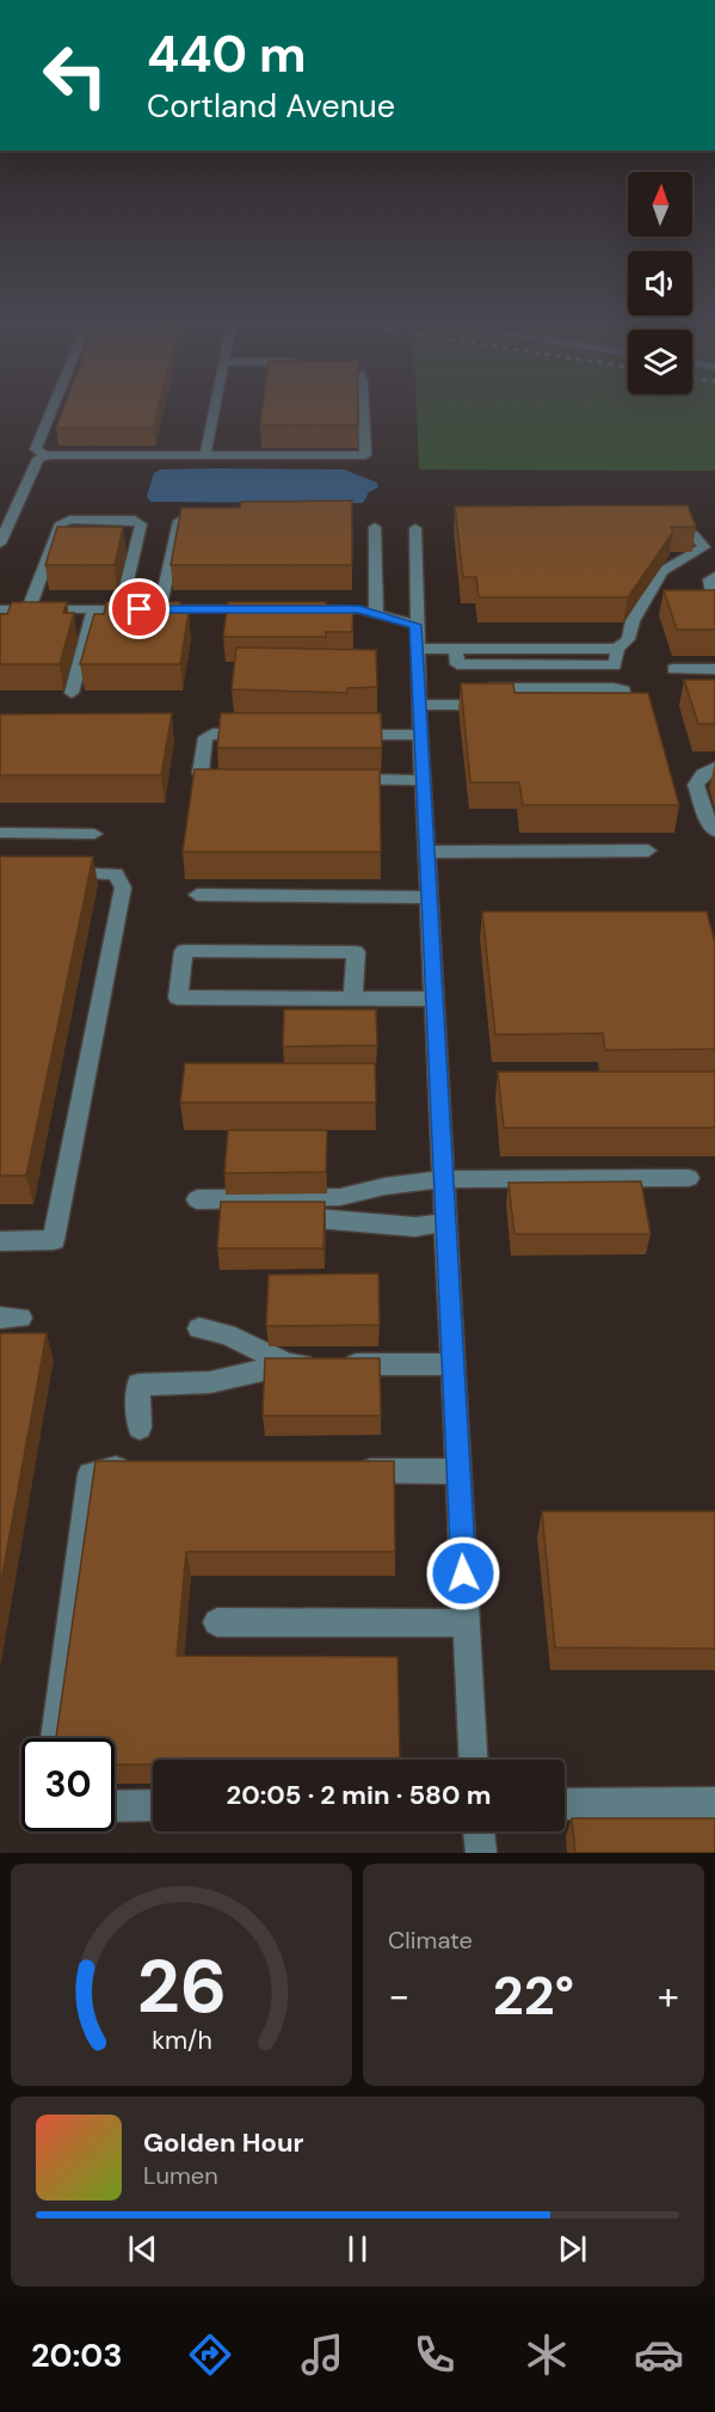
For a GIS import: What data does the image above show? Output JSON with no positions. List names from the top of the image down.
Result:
{
  "north": "top",
  "page": {
    "turn": ["440 m", "Cortland Avenue"],
    "limit": "30",
    "trip": "20:05 · 2 min · 580 m",
    "tile": "Climate",
    "heat": ["−", "22°", "+"],
    "song": ["Golden Hour", "Lumen"],
    "tabs": "20:03",
    "gauge": ["26", "km/h"]
  }
}
